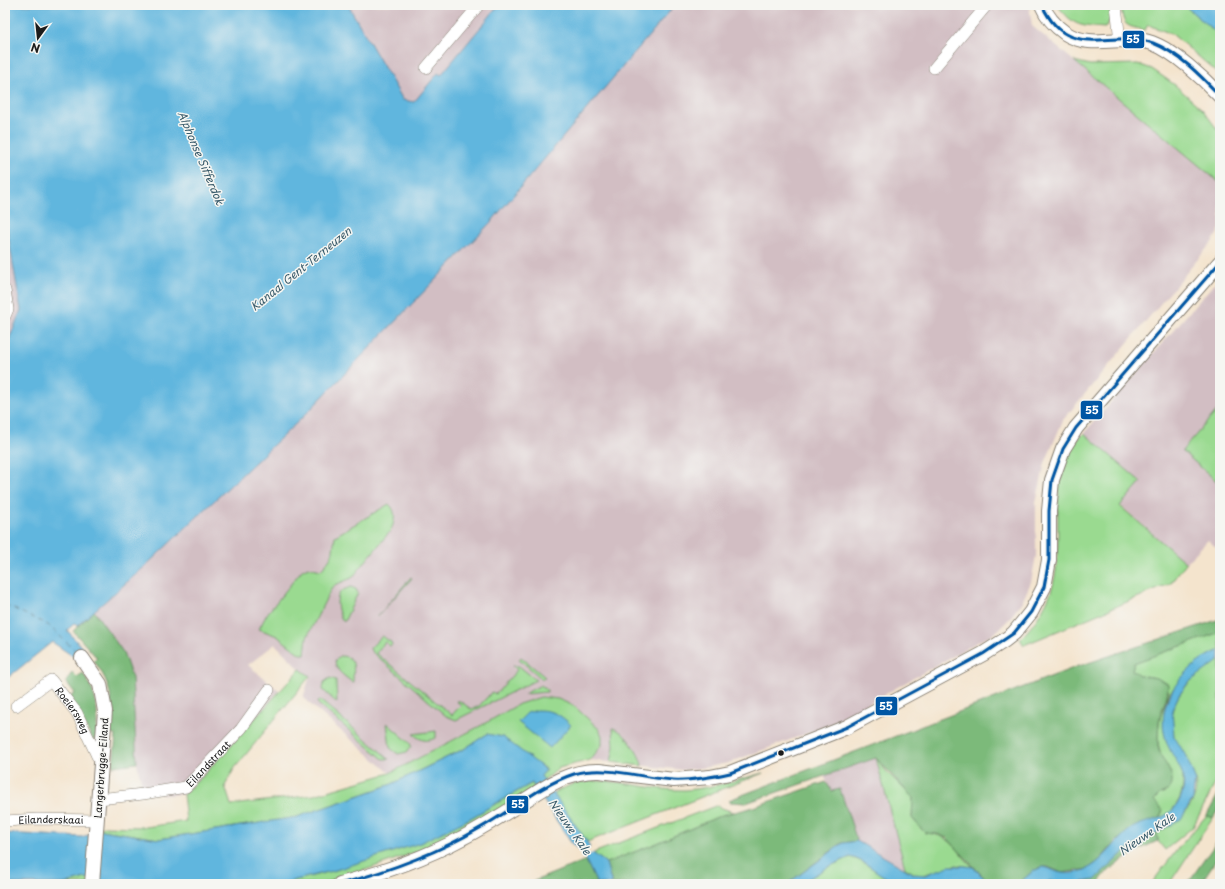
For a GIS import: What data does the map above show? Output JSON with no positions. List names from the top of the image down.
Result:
{
  "streets": {
    "main road": ["Langerbrugge-Eiland"],
    "street": ["Roeiersweg", "Eilandstraat", "Eilanderskaai"]
  },
  "crossings": [
    ["Roeiersweg", "Langerbrugge-Eiland"],
    ["Eilandstraat", "Langerbrugge-Eiland"],
    ["Langerbrugge-Eiland", "Eilanderskaai"]
  ],
  "water": ["Alphonse Sifferdok", "Kanaal Gent-Terneuzen", "Nieuwe Kale"],
  "lines": ["transit line 55"],
  "north": "bottom"
}
